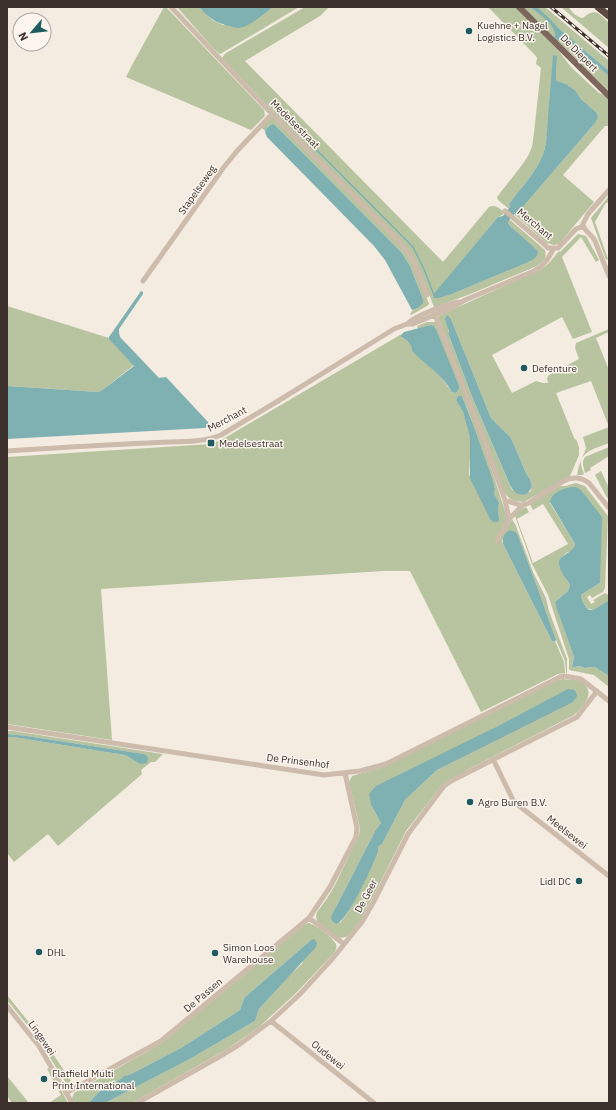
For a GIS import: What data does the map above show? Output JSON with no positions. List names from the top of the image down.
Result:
{
  "streets": {
    "main road": ["De Diepert"],
    "street": [
      "Medelsestraat",
      "Stapelseweg",
      "Merchant",
      "De Prinsenhof",
      "Meelsewei",
      "De Geer",
      "De Passen",
      "Lingewei",
      "Oudewei"
    ]
  },
  "crossings": [
    ["Medelsestraat", "Stapelseweg"],
    ["De Prinsenhof", "De Geer"],
    ["De Prinsenhof", "De Passen"],
    ["Meelsewei", "De Geer"],
    ["De Geer", "Oudewei"],
    ["De Passen", "Lingewei"]
  ],
  "places": {
    "other": [
      "Kuehne + Nagel Logistics B.V.",
      "Defenture",
      "Agro Buren B.V.",
      "Lidl DC",
      "DHL",
      "Simon Loos Warehouse",
      "Flatfield Multi Print International"
    ],
    "transit": ["Medelsestraat"]
  },
  "north": "bottom left"
}
